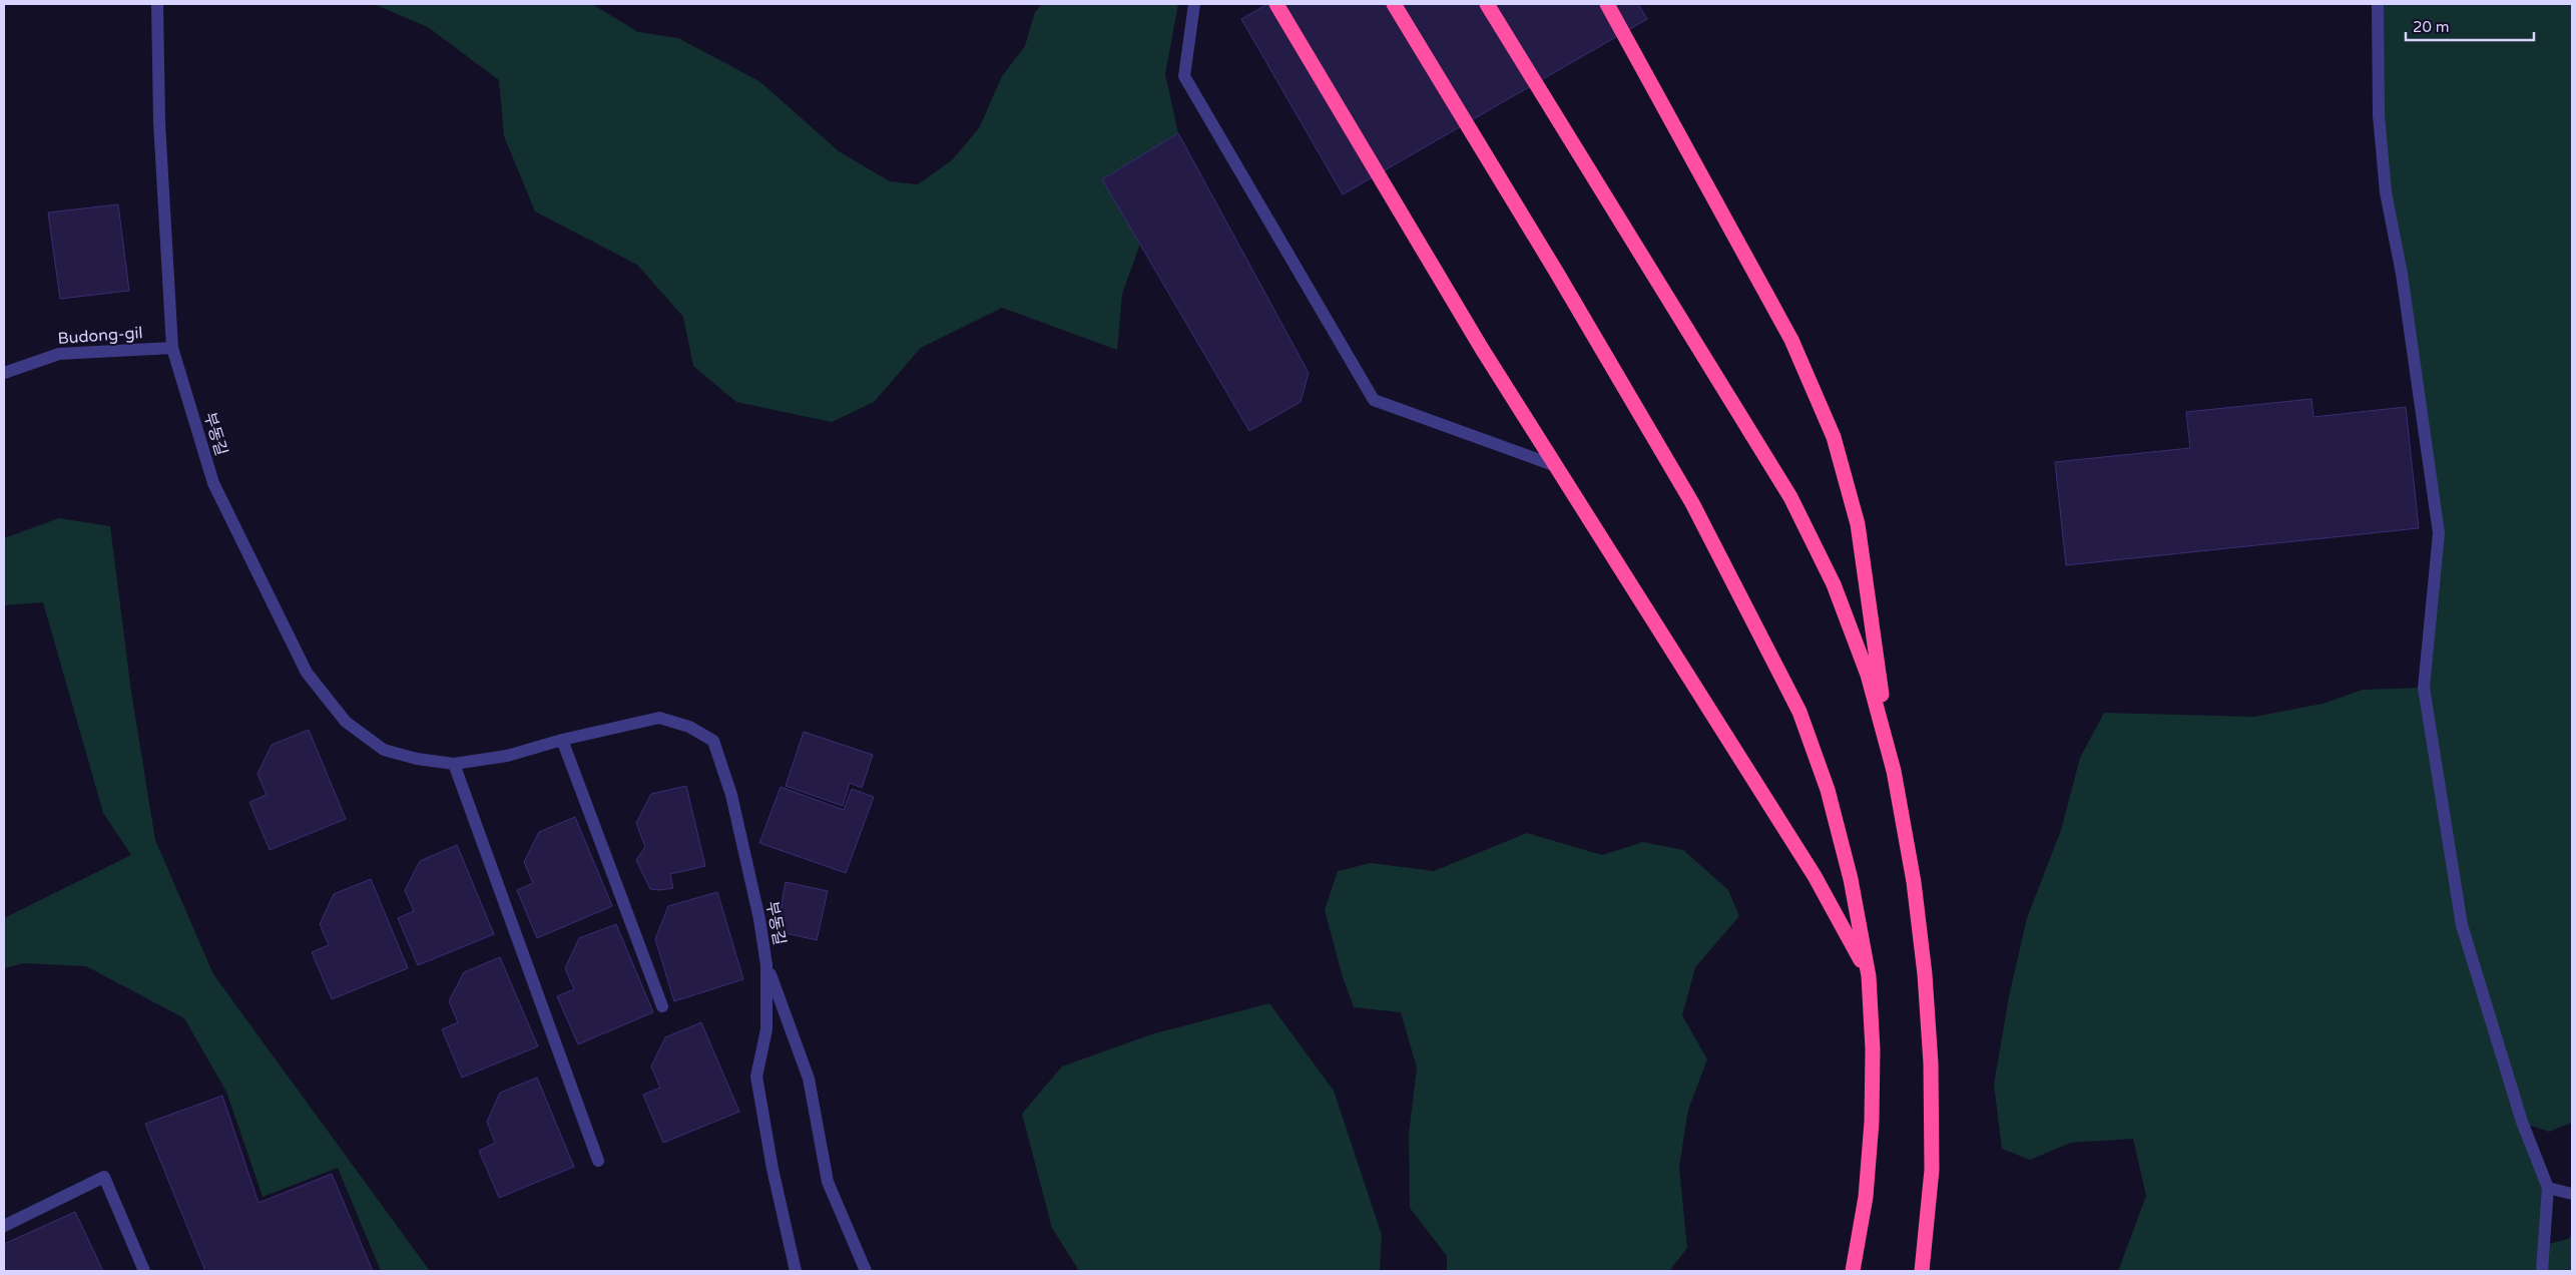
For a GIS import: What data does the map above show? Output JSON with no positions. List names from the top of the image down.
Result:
{
  "streets": {
    "street": ["Budong-gil", "부동길"]
  },
  "crossings": [
    ["Budong-gil", "부동길"]
  ],
  "scale_bar": "20 m"
}
